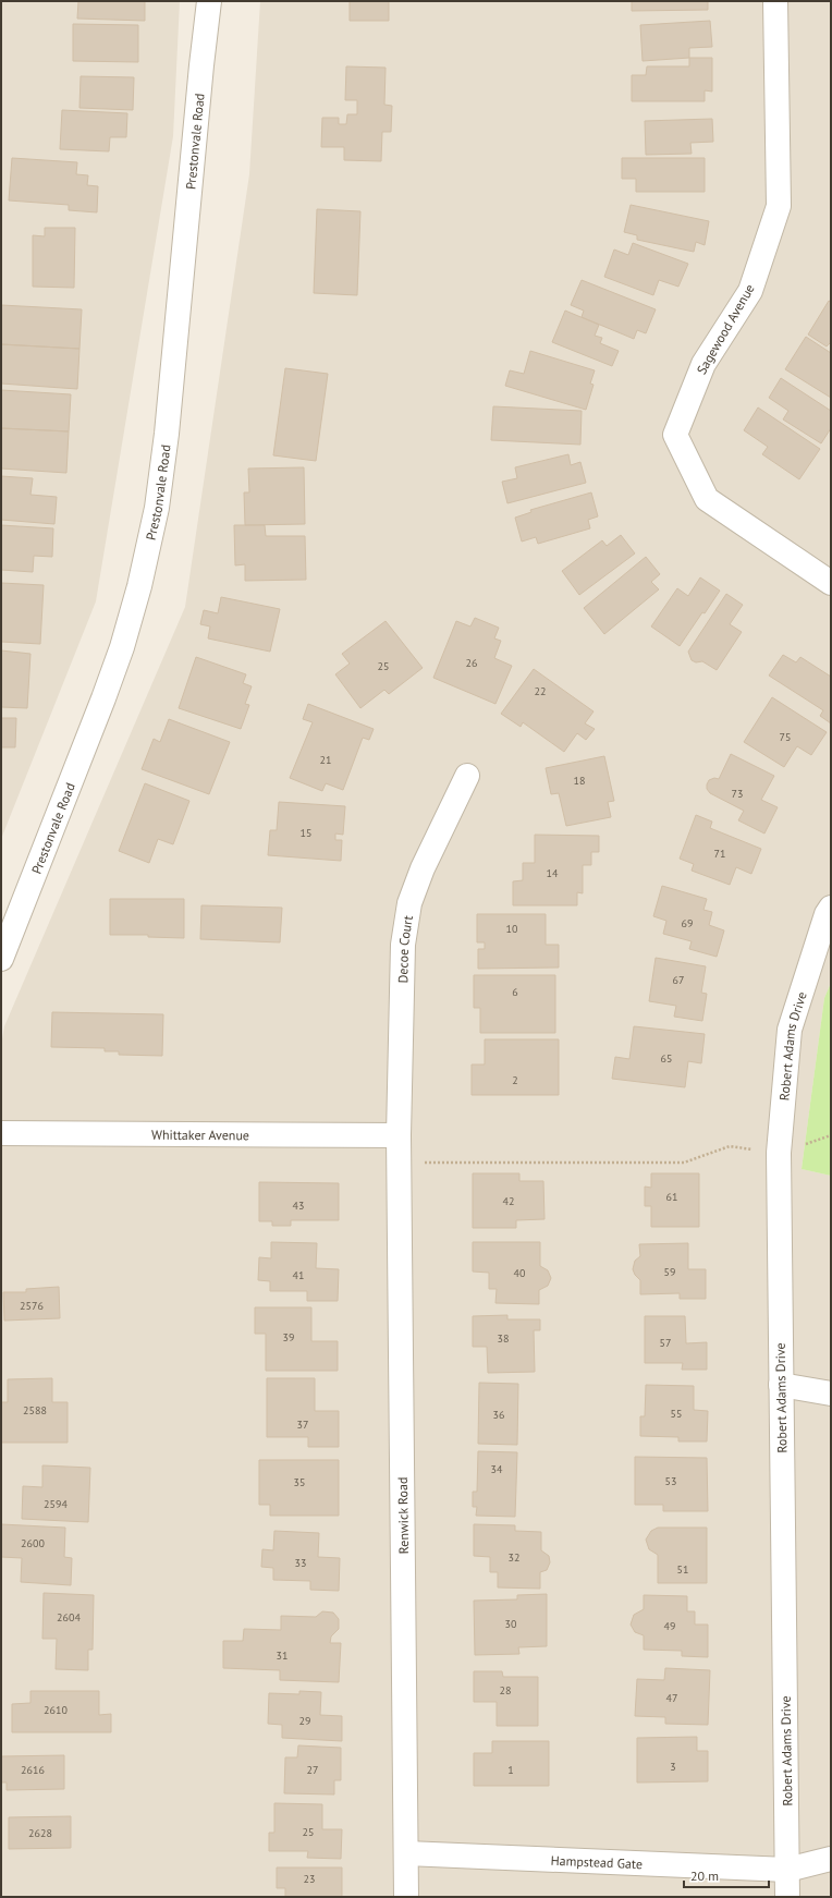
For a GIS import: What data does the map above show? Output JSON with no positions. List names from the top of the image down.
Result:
{
  "streets": {
    "street": [
      "Prestonvale Road",
      "Sagewood Avenue",
      "Decoe Court",
      "Robert Adams Drive",
      "Whittaker Avenue",
      "Renwick Road",
      "Hampstead Gate"
    ]
  },
  "crossings": [
    ["Decoe Court", "Whittaker Avenue"],
    ["Decoe Court", "Renwick Road"],
    ["Robert Adams Drive", "Hampstead Gate"],
    ["Whittaker Avenue", "Renwick Road"],
    ["Renwick Road", "Hampstead Gate"]
  ],
  "house_numbers": [
    "26",
    "25",
    "22",
    "75",
    "21",
    "18",
    "73",
    "15",
    "71",
    "14",
    "69",
    "10",
    "67",
    "6",
    "65",
    "2",
    "61",
    "42",
    "43",
    "59",
    "40",
    "41",
    "2576",
    "39",
    "38",
    "57",
    "2588",
    "55",
    "36",
    "37",
    "34",
    "53",
    "35",
    "2594",
    "2600",
    "32",
    "33",
    "51",
    "2604",
    "30",
    "49",
    "31",
    "28",
    "47",
    "2610",
    "29",
    "3",
    "2616",
    "27",
    "1",
    "25",
    "2628",
    "23"
  ],
  "scale_bar": "20 m"
}
